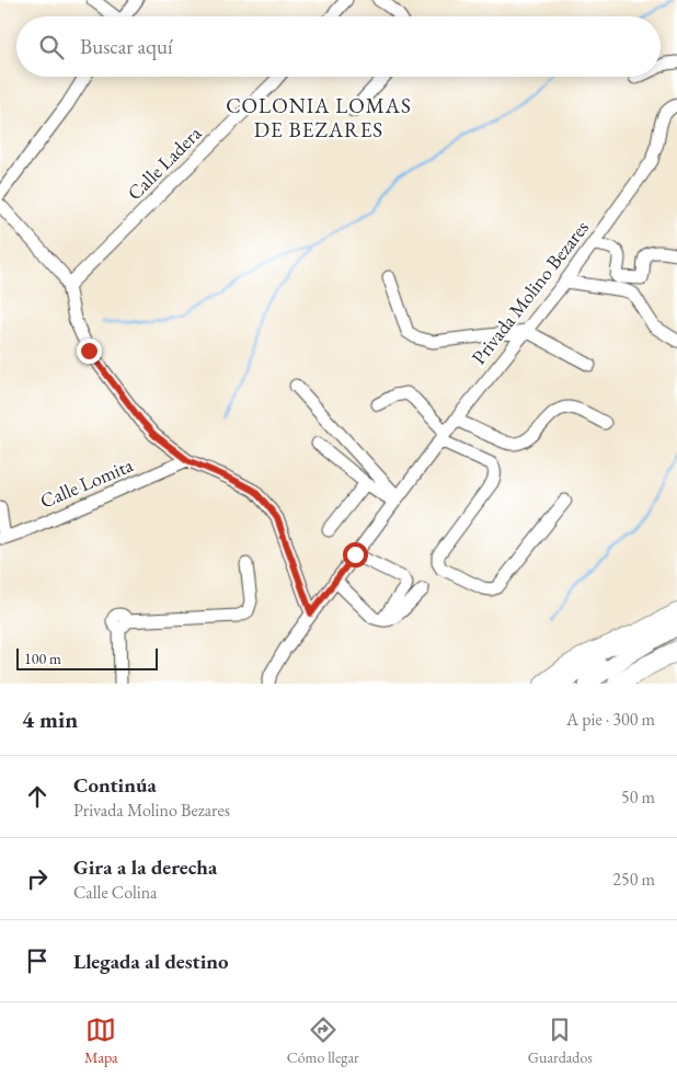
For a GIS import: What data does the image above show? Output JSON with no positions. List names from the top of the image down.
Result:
{
  "streets": {
    "street": ["Calle Ladera", "Privada Molino Bezares", "Calle Lomita"]
  },
  "districts": ["COLONIA LOMAS DE BEZARES"],
  "scale_bar": "100 m",
  "page": {
    "search": "Buscar aquí",
    "scale": "100 m",
    "heading": ["4 min", "A pie · 300 m"],
    "list": [
      ["Continúa", "Privada Molino Bezares", "50 m"],
      ["Gira a la derecha", "Calle Colina", "250 m"],
      "Llegada al destino"
    ],
    "nav": ["Mapa", "Cómo llegar", "Guardados"]
  }
}
